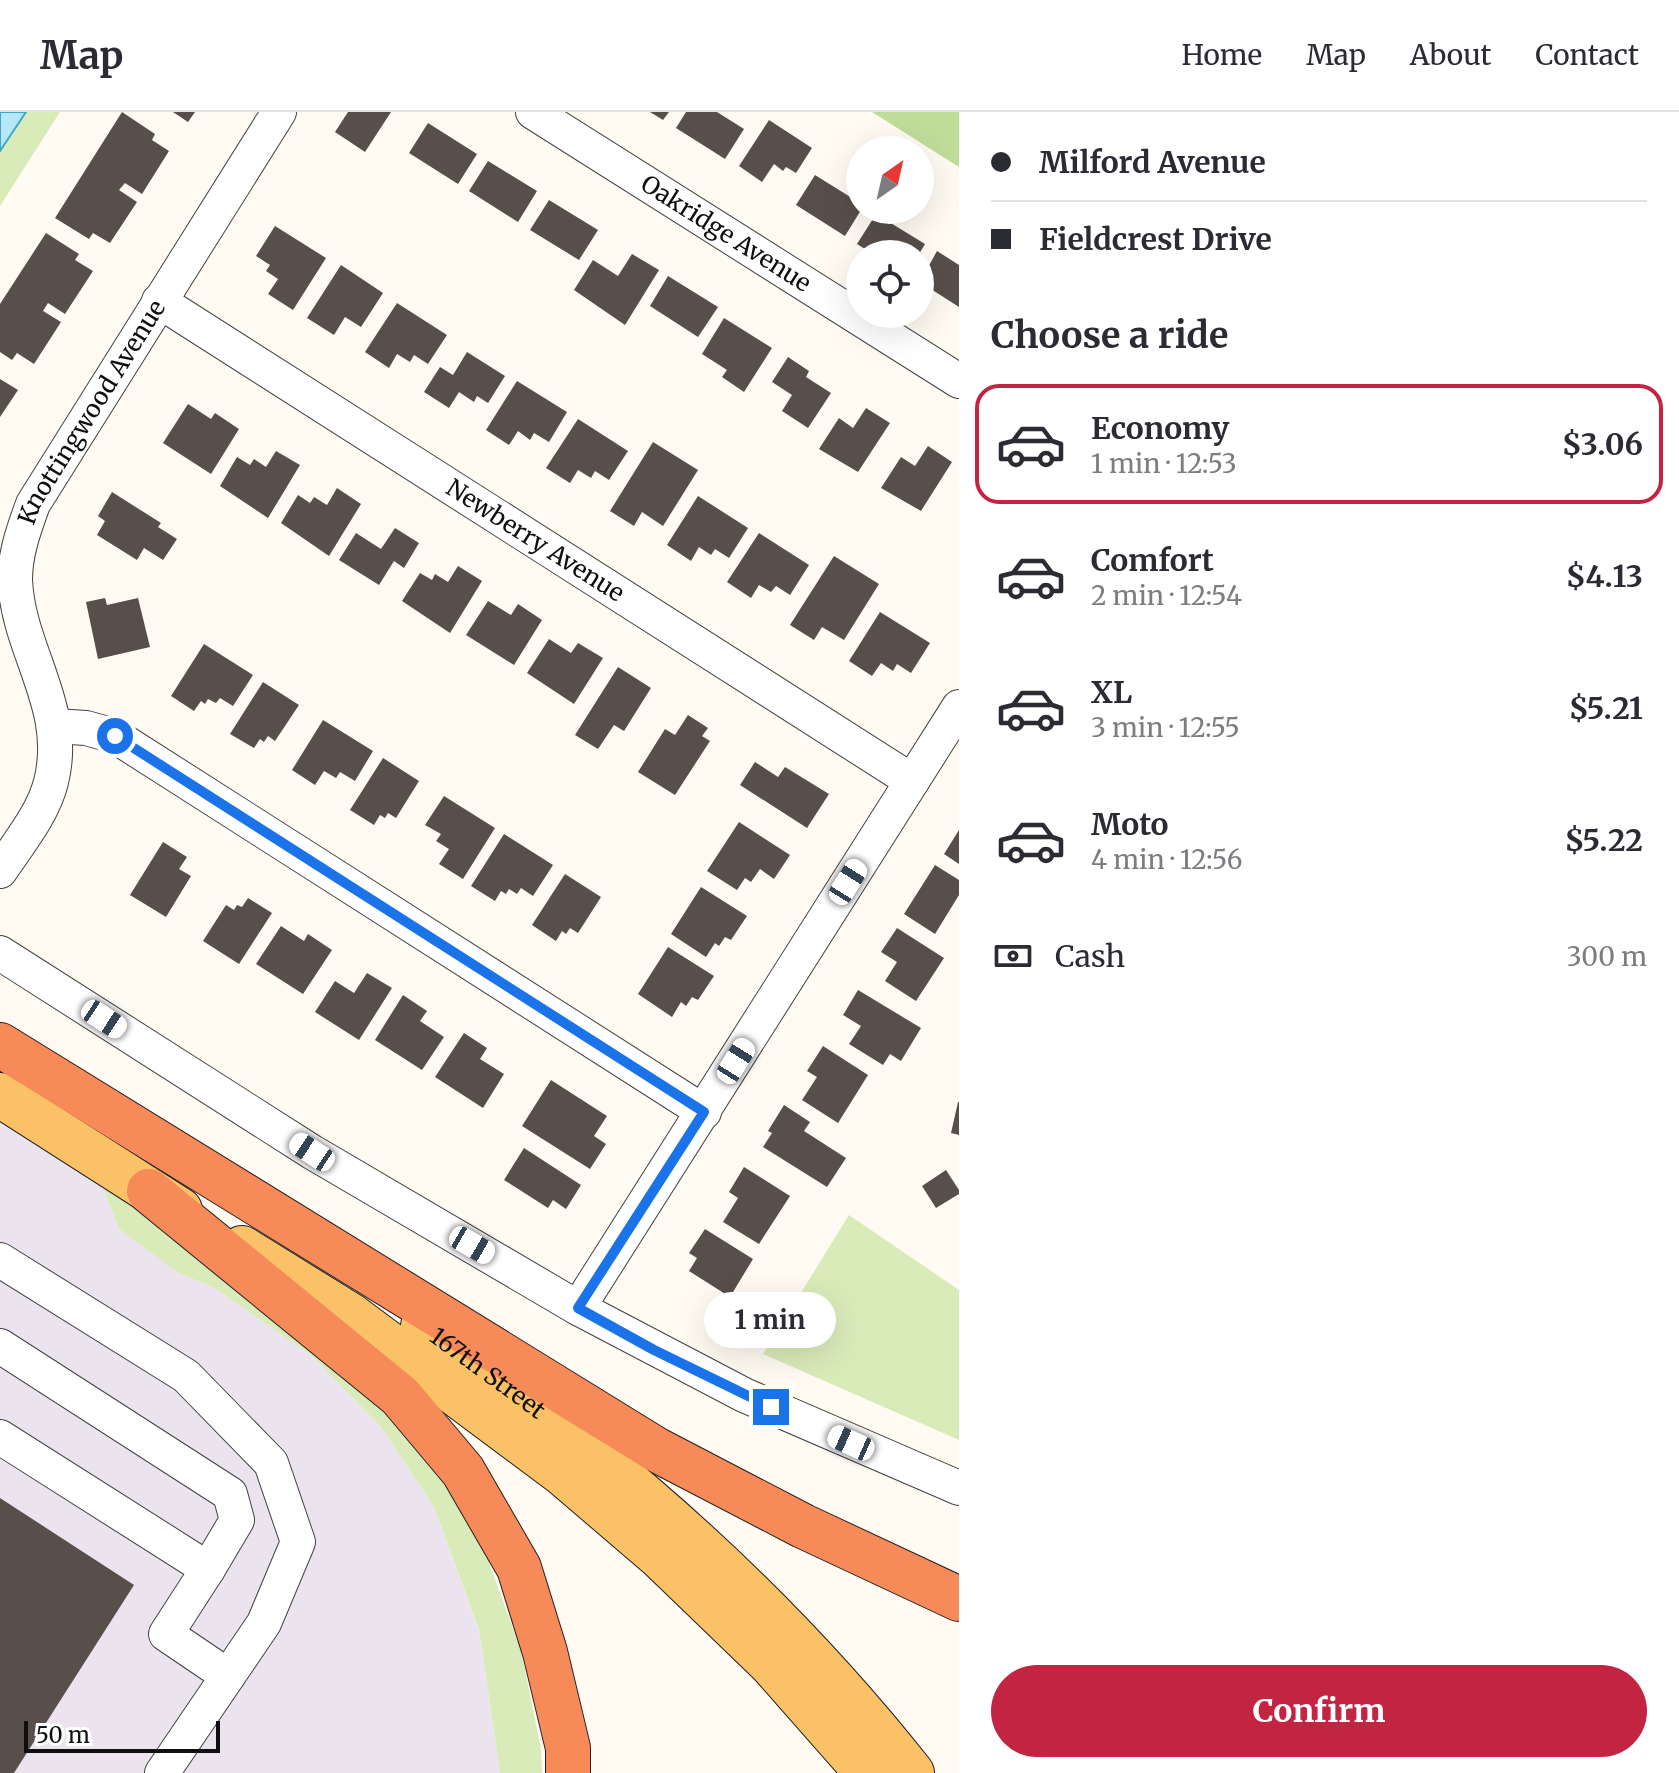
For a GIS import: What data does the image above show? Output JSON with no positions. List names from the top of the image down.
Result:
{
  "streets": {
    "main road": ["167th Street"],
    "street": ["Oakridge Avenue", "Knottingwood Avenue", "Newberry Avenue"]
  },
  "crossings": [
    ["Knottingwood Avenue", "Newberry Avenue"]
  ],
  "scale_bar": "50 m",
  "north": "top right",
  "page": {
    "header": "Map",
    "nav": [
      "Home",
      "Map",
      "About",
      "Contact"
    ],
    "banner": ["Milford Avenue", "Fieldcrest Drive"],
    "heading": "Choose a ride",
    "list": [
      {
        "name": "Economy",
        "note": "1 min · 12:53",
        "value": "$3.06"
      },
      {
        "name": "Comfort",
        "note": "2 min · 12:54",
        "value": "$4.13"
      },
      {
        "name": "XL",
        "note": "3 min · 12:55",
        "value": "$5.21"
      },
      {
        "name": "Moto",
        "note": "4 min · 12:56",
        "value": "$5.22"
      }
    ],
    "pay": ["Cash", "300 m"],
    "bubble": "1 min",
    "buttons": "Confirm",
    "scale": "50 m"
  }
}
